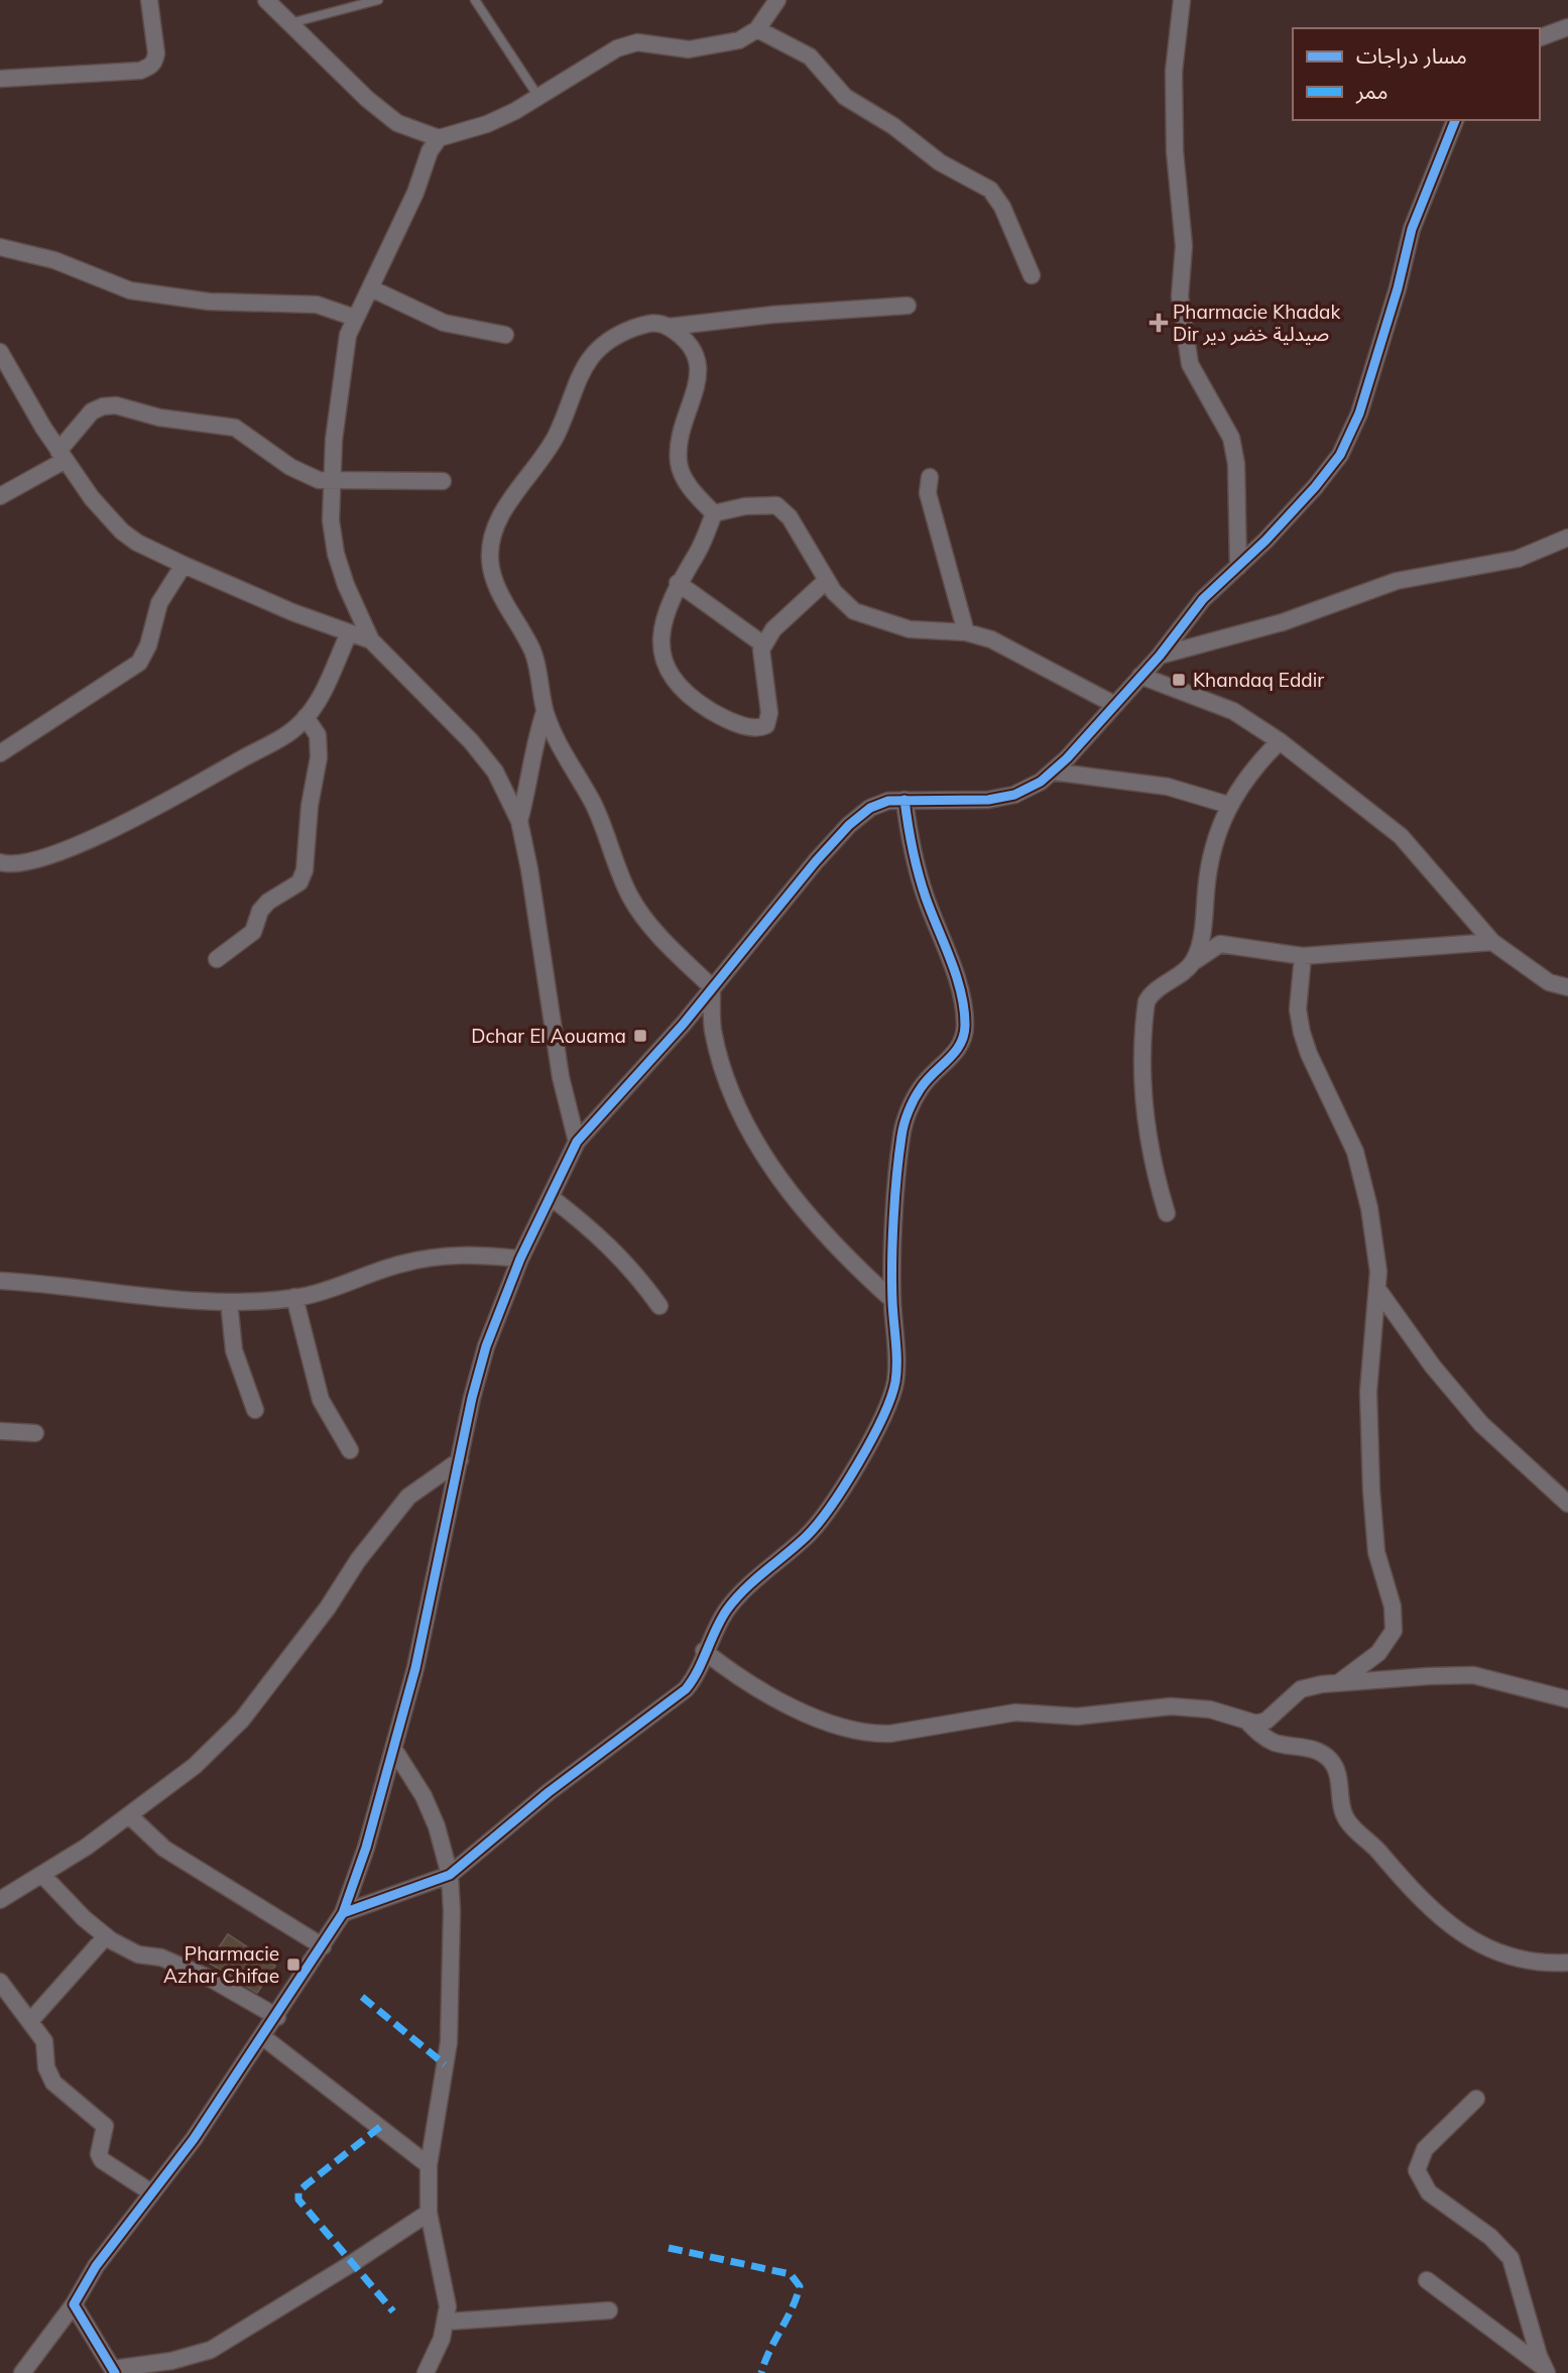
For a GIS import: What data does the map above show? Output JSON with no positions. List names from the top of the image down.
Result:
{
  "places": {
    "health": ["Pharmacie Khadak Dir صيدلية خضر دير"],
    "transit": ["Khandaq Eddir", "Dchar El Aouama", "Pharmacie Azhar Chifae"]
  },
  "legend": ["مسار دراجات", "ممر"]
}
